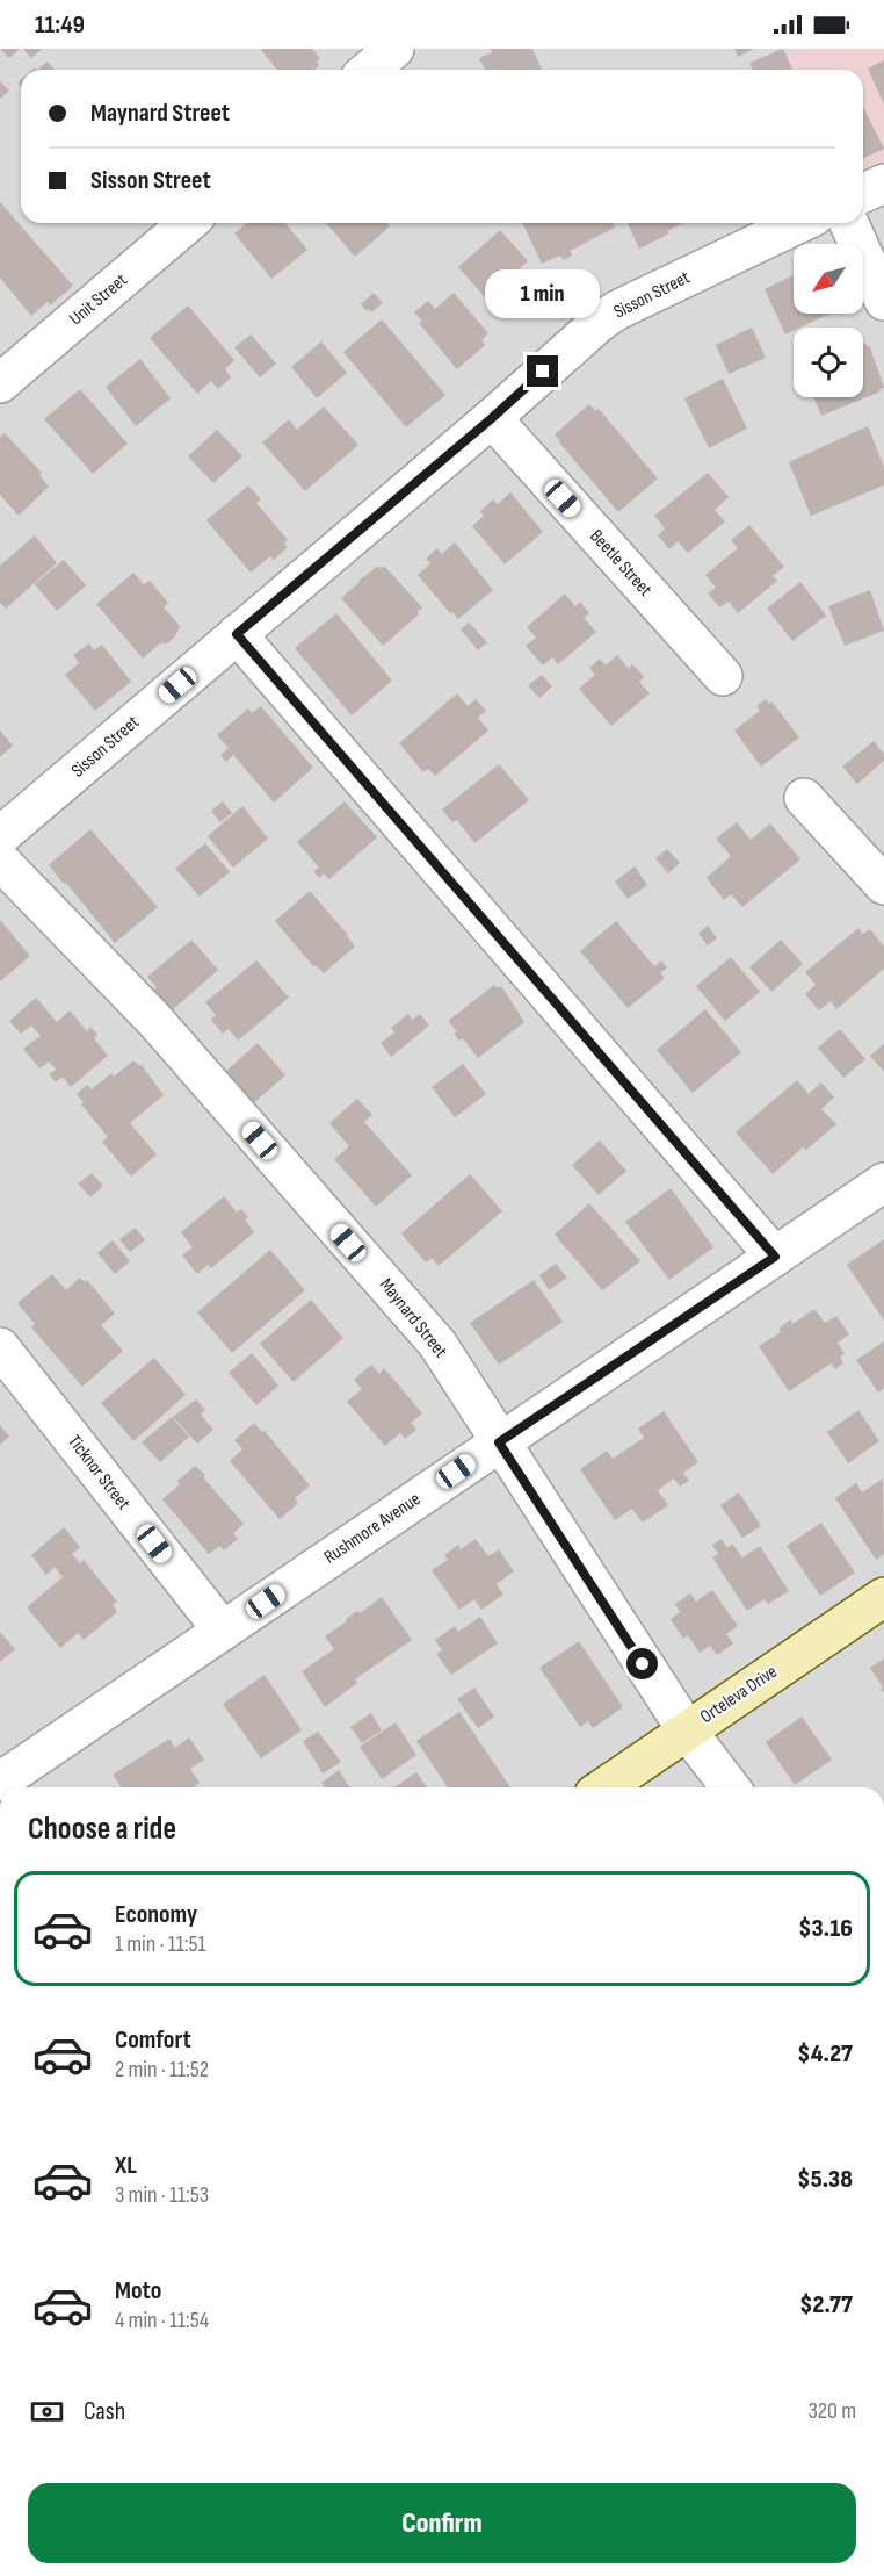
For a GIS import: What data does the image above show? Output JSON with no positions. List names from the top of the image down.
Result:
{
  "streets": {
    "street": [
      "Sisson Street",
      "Unit Street",
      "Beetle Street",
      "Maynard Street",
      "Ticknor Street",
      "Rushmore Avenue",
      "Orteleva Drive"
    ]
  },
  "crossings": [
    ["Sisson Street", "Beetle Street"],
    ["Maynard Street", "Rushmore Avenue"],
    ["Maynard Street", "Orteleva Drive"],
    ["Ticknor Street", "Rushmore Avenue"]
  ],
  "north": "bottom left",
  "page": {
    "status": "11:49",
    "banner": ["Maynard Street", "Sisson Street"],
    "bubble": "1 min",
    "heading": "Choose a ride",
    "list": [
      {
        "name": "Economy",
        "note": "1 min · 11:51",
        "value": "$3.16"
      },
      {
        "name": "Comfort",
        "note": "2 min · 11:52",
        "value": "$4.27"
      },
      {
        "name": "XL",
        "note": "3 min · 11:53",
        "value": "$5.38"
      },
      {
        "name": "Moto",
        "note": "4 min · 11:54",
        "value": "$2.77"
      }
    ],
    "pay": ["Cash", "320 m"],
    "buttons": "Confirm"
  }
}
